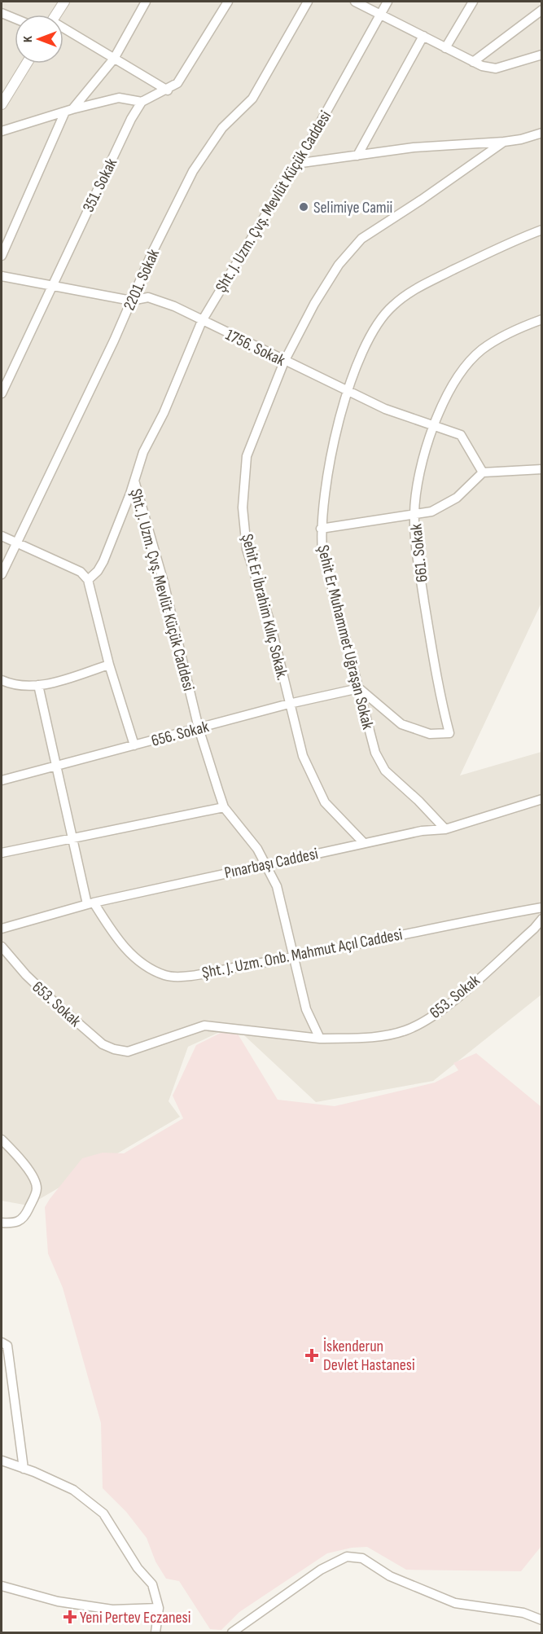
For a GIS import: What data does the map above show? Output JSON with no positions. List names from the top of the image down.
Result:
{
  "streets": {
    "street": [
      "351. Sokak",
      "Şht. J. Uzm. Çvş. Mevlüt Küçük Caddesi",
      "2201. Sokak",
      "1756. Sokak",
      "661. Sokak",
      "Şehit Er İbrahim Kılıç Sokak.",
      "Şehit Er Muhammet Uğraşan Sokak",
      "656. Sokak",
      "Pınarbaşı Caddesi",
      "Şht. J. Uzm. Onb. Mahmut Açıl Caddesi",
      "653. Sokak"
    ]
  },
  "crossings": [
    ["351. Sokak", "1756. Sokak"],
    ["Şht. J. Uzm. Çvş. Mevlüt Küçük Caddesi", "1756. Sokak"],
    ["Şht. J. Uzm. Çvş. Mevlüt Küçük Caddesi", "656. Sokak"],
    ["Şht. J. Uzm. Çvş. Mevlüt Küçük Caddesi", "Pınarbaşı Caddesi"],
    ["Şht. J. Uzm. Çvş. Mevlüt Küçük Caddesi", "Şht. J. Uzm. Onb. Mahmut Açıl Caddesi"],
    ["Şht. J. Uzm. Çvş. Mevlüt Küçük Caddesi", "653. Sokak"],
    ["2201. Sokak", "1756. Sokak"],
    ["1756. Sokak", "661. Sokak"],
    ["1756. Sokak", "Şehit Er İbrahim Kılıç Sokak."],
    ["1756. Sokak", "Şehit Er Muhammet Uğraşan Sokak"],
    ["661. Sokak", "Şehit Er Muhammet Uğraşan Sokak"],
    ["661. Sokak", "656. Sokak"],
    ["Şehit Er İbrahim Kılıç Sokak.", "656. Sokak"],
    ["Şehit Er İbrahim Kılıç Sokak.", "Pınarbaşı Caddesi"],
    ["Şehit Er Muhammet Uğraşan Sokak", "656. Sokak"],
    ["Şehit Er Muhammet Uğraşan Sokak", "Pınarbaşı Caddesi"],
    ["656. Sokak", "Şht. J. Uzm. Onb. Mahmut Açıl Caddesi"],
    ["Pınarbaşı Caddesi", "Şht. J. Uzm. Onb. Mahmut Açıl Caddesi"]
  ],
  "places": {
    "other": ["Selimiye Camii"],
    "health": ["İskenderun Devlet Hastanesi", "Yeni Pertev Eczanesi"]
  },
  "north": "left"
}
